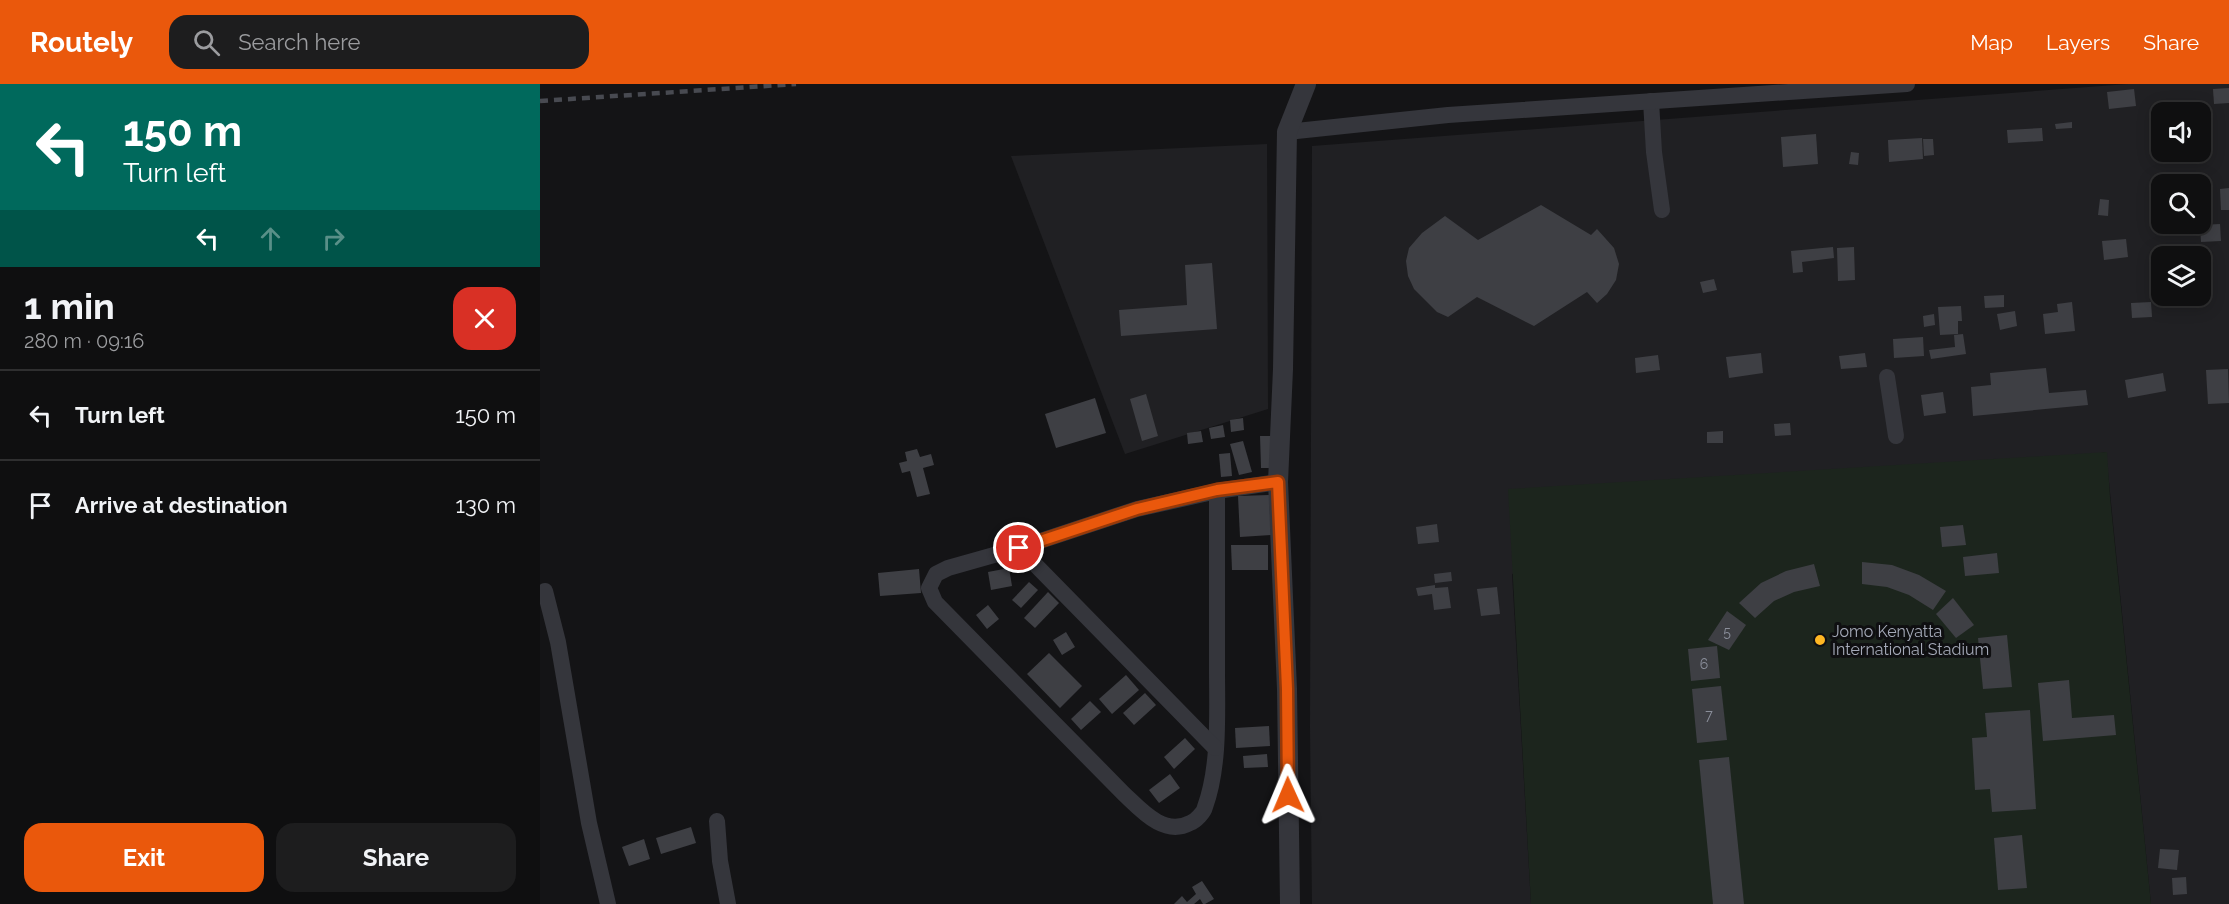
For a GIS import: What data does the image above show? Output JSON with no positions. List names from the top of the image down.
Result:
{
  "places": ["Jomo Kenyatta International Stadium"],
  "house_numbers": ["5", "6", "7"],
  "page": {
    "header": "Routely",
    "search": "Search here",
    "nav": ["Map", "Layers", "Share"],
    "turn": ["150 m", "Turn left"],
    "heading": ["1 min", "280 m · 09:16"],
    "list": [
      {
        "name": "Turn left",
        "value": "150 m"
      },
      {
        "name": "Arrive at destination",
        "value": "130 m"
      }
    ],
    "buttons": ["Exit", "Share"]
  }
}
